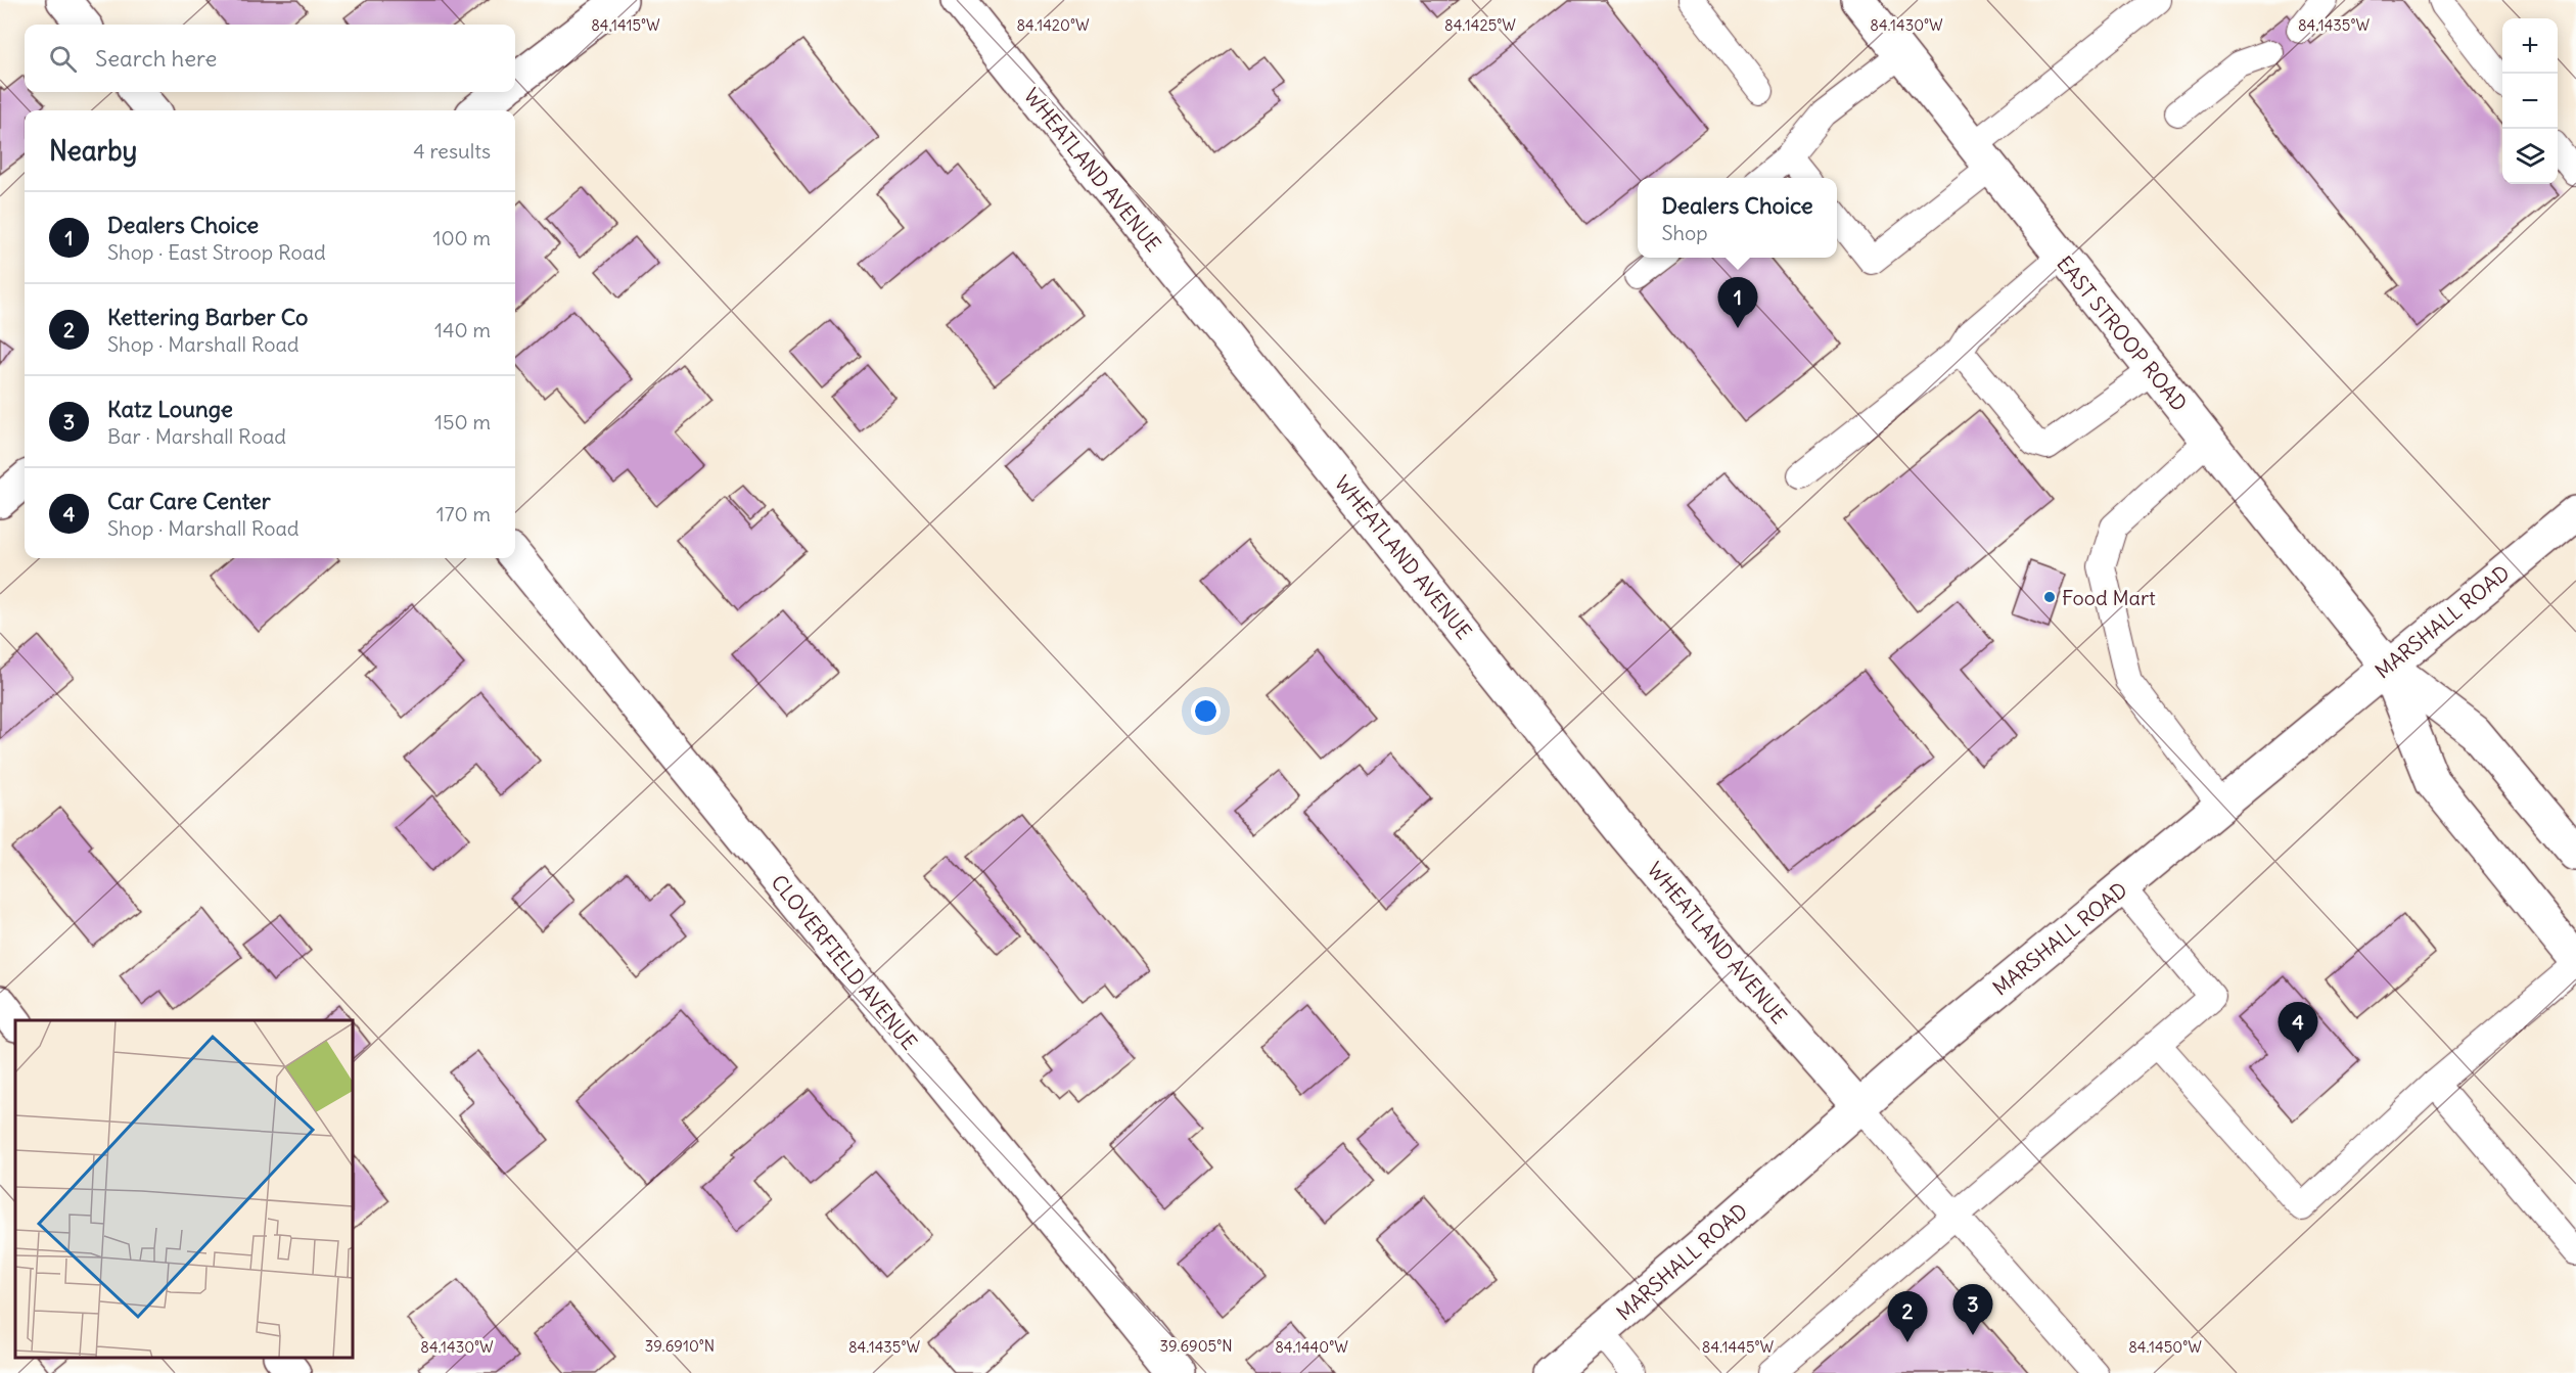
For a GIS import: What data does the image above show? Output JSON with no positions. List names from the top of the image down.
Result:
{
  "streets": {
    "street": [
      "WHEATLAND AVENUE",
      "EAST STROOP ROAD",
      "MARSHALL ROAD",
      "CLOVERFIELD AVENUE"
    ]
  },
  "crossings": [
    ["WHEATLAND AVENUE", "MARSHALL ROAD"],
    ["EAST STROOP ROAD", "MARSHALL ROAD"]
  ],
  "places": ["Food Mart"],
  "page": {
    "map_buttons": ["+", "−"],
    "search": "Search here",
    "heading": ["Nearby", "4 results"],
    "popup": ["Dealers Choice", "Shop"],
    "list": [
      {
        "mark": "1",
        "name": "Dealers Choice",
        "note": "Shop · East Stroop Road",
        "value": "100 m"
      },
      {
        "mark": "2",
        "name": "Kettering Barber Co",
        "note": "Shop · Marshall Road",
        "value": "140 m"
      },
      {
        "mark": "3",
        "name": "Katz Lounge",
        "note": "Bar · Marshall Road",
        "value": "150 m"
      },
      {
        "mark": "4",
        "name": "Car Care Center",
        "note": "Shop · Marshall Road",
        "value": "170 m"
      }
    ],
    "pins": [
      "1",
      "4",
      "3",
      "2"
    ]
  },
  "coordinates": [
    "84.1415°W",
    "84.1420°W",
    "84.1425°W",
    "84.1430°W",
    "84.1435°W",
    "39.6910°N",
    "39.6905°N",
    "84.1440°W",
    "84.1445°W",
    "84.1450°W"
  ]
}
